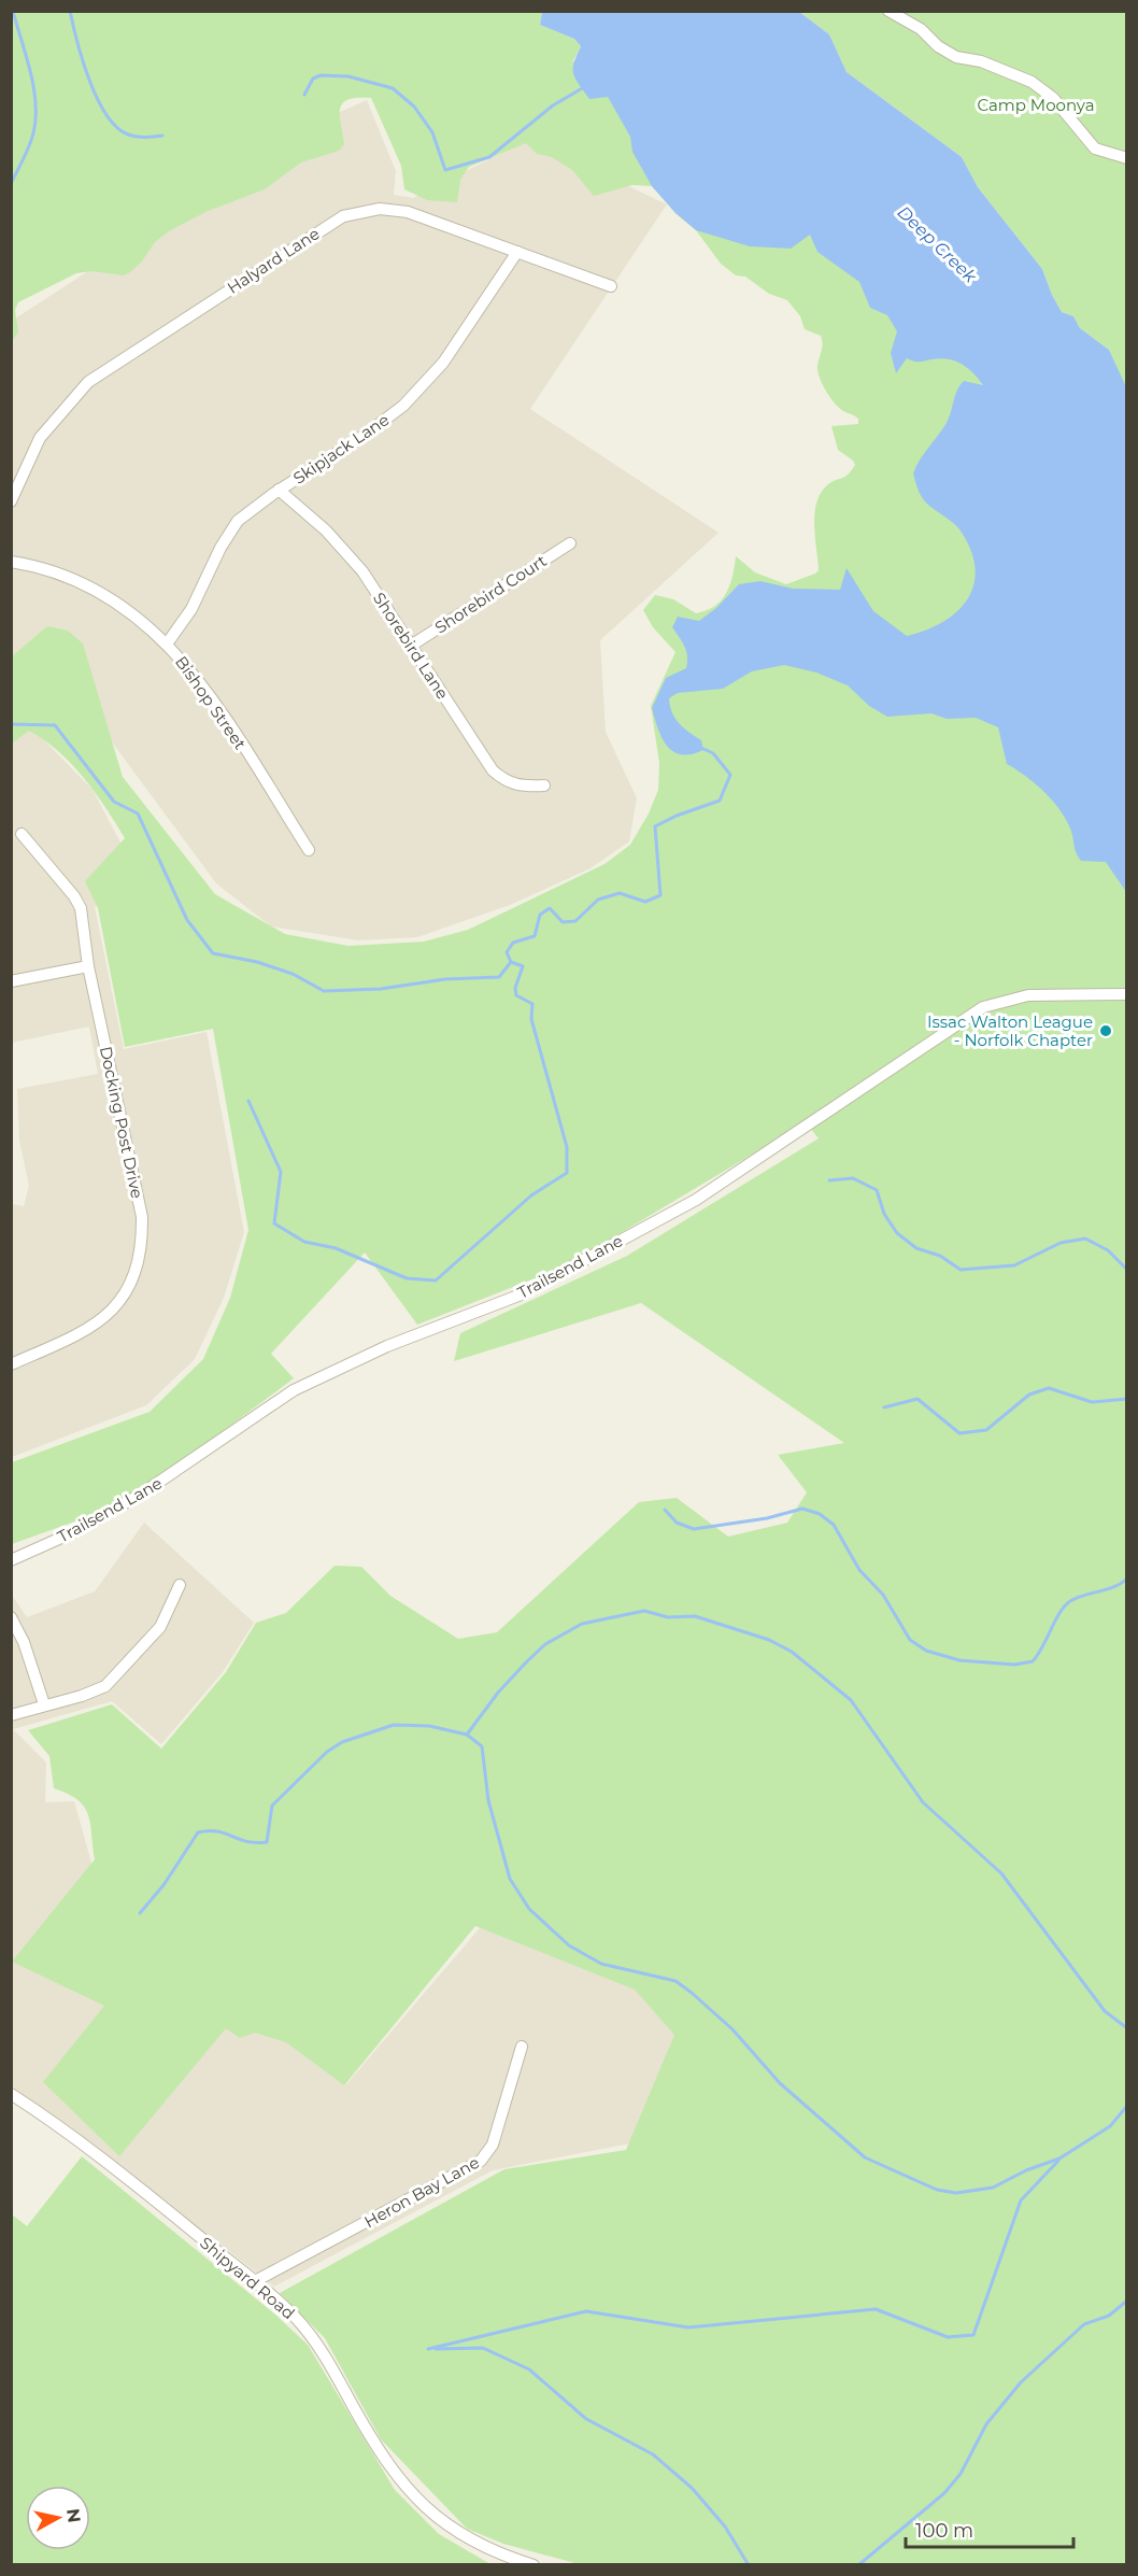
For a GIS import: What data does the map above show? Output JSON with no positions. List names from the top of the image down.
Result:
{
  "streets": {
    "street": [
      "Halyard Lane",
      "Skipjack Lane",
      "Shorebird Court",
      "Shorebird Lane",
      "Bishop Street",
      "Docking Post Drive",
      "Trailsend Lane",
      "Heron Bay Lane",
      "Shipyard Road"
    ]
  },
  "crossings": [
    ["Halyard Lane", "Skipjack Lane"],
    ["Skipjack Lane", "Shorebird Lane"],
    ["Skipjack Lane", "Bishop Street"],
    ["Shorebird Court", "Shorebird Lane"],
    ["Heron Bay Lane", "Shipyard Road"]
  ],
  "water": ["Deep Creek"],
  "parks": ["Camp Moonya"],
  "places": ["Issac Walton League - Norfolk Chapter"],
  "scale_bar": "100 m",
  "north": "right"
}
